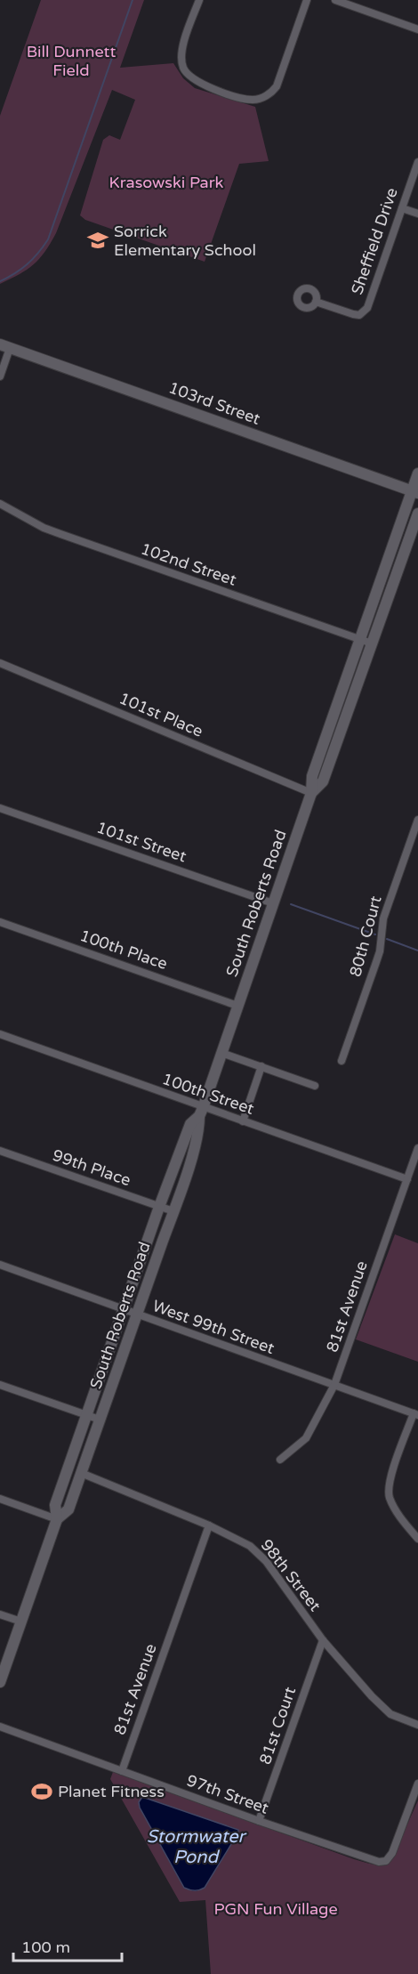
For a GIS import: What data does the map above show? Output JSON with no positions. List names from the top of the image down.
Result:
{
  "streets": {
    "street": [
      "Sheffield Drive",
      "103rd Street",
      "102nd Street",
      "101st Place",
      "101st Street",
      "South Roberts Road",
      "80th Court",
      "100th Place",
      "100th Street",
      "99th Place",
      "81st Avenue",
      "West 99th Street",
      "98th Street",
      "81st Court",
      "97th Street"
    ]
  },
  "crossings": [
    ["103rd Street", "South Roberts Road"],
    ["102nd Street", "South Roberts Road"],
    ["101st Place", "South Roberts Road"],
    ["101st Street", "South Roberts Road"],
    ["South Roberts Road", "100th Place"],
    ["South Roberts Road", "100th Street"],
    ["South Roberts Road", "99th Place"],
    ["South Roberts Road", "West 99th Street"],
    ["South Roberts Road", "98th Street"],
    ["100th Street", "81st Avenue"],
    ["81st Avenue", "West 99th Street"],
    ["81st Avenue", "98th Street"],
    ["81st Avenue", "97th Street"],
    ["98th Street", "81st Court"],
    ["81st Court", "97th Street"]
  ],
  "water": ["Stormwater Pond"],
  "parks": ["Bill Dunnett Field", "Krasowski Park", "PGN Fun Village"],
  "places": {
    "school or university": ["Sorrick Elementary School"],
    "sports": ["Planet Fitness"]
  },
  "scale_bar": "100 m"
}
